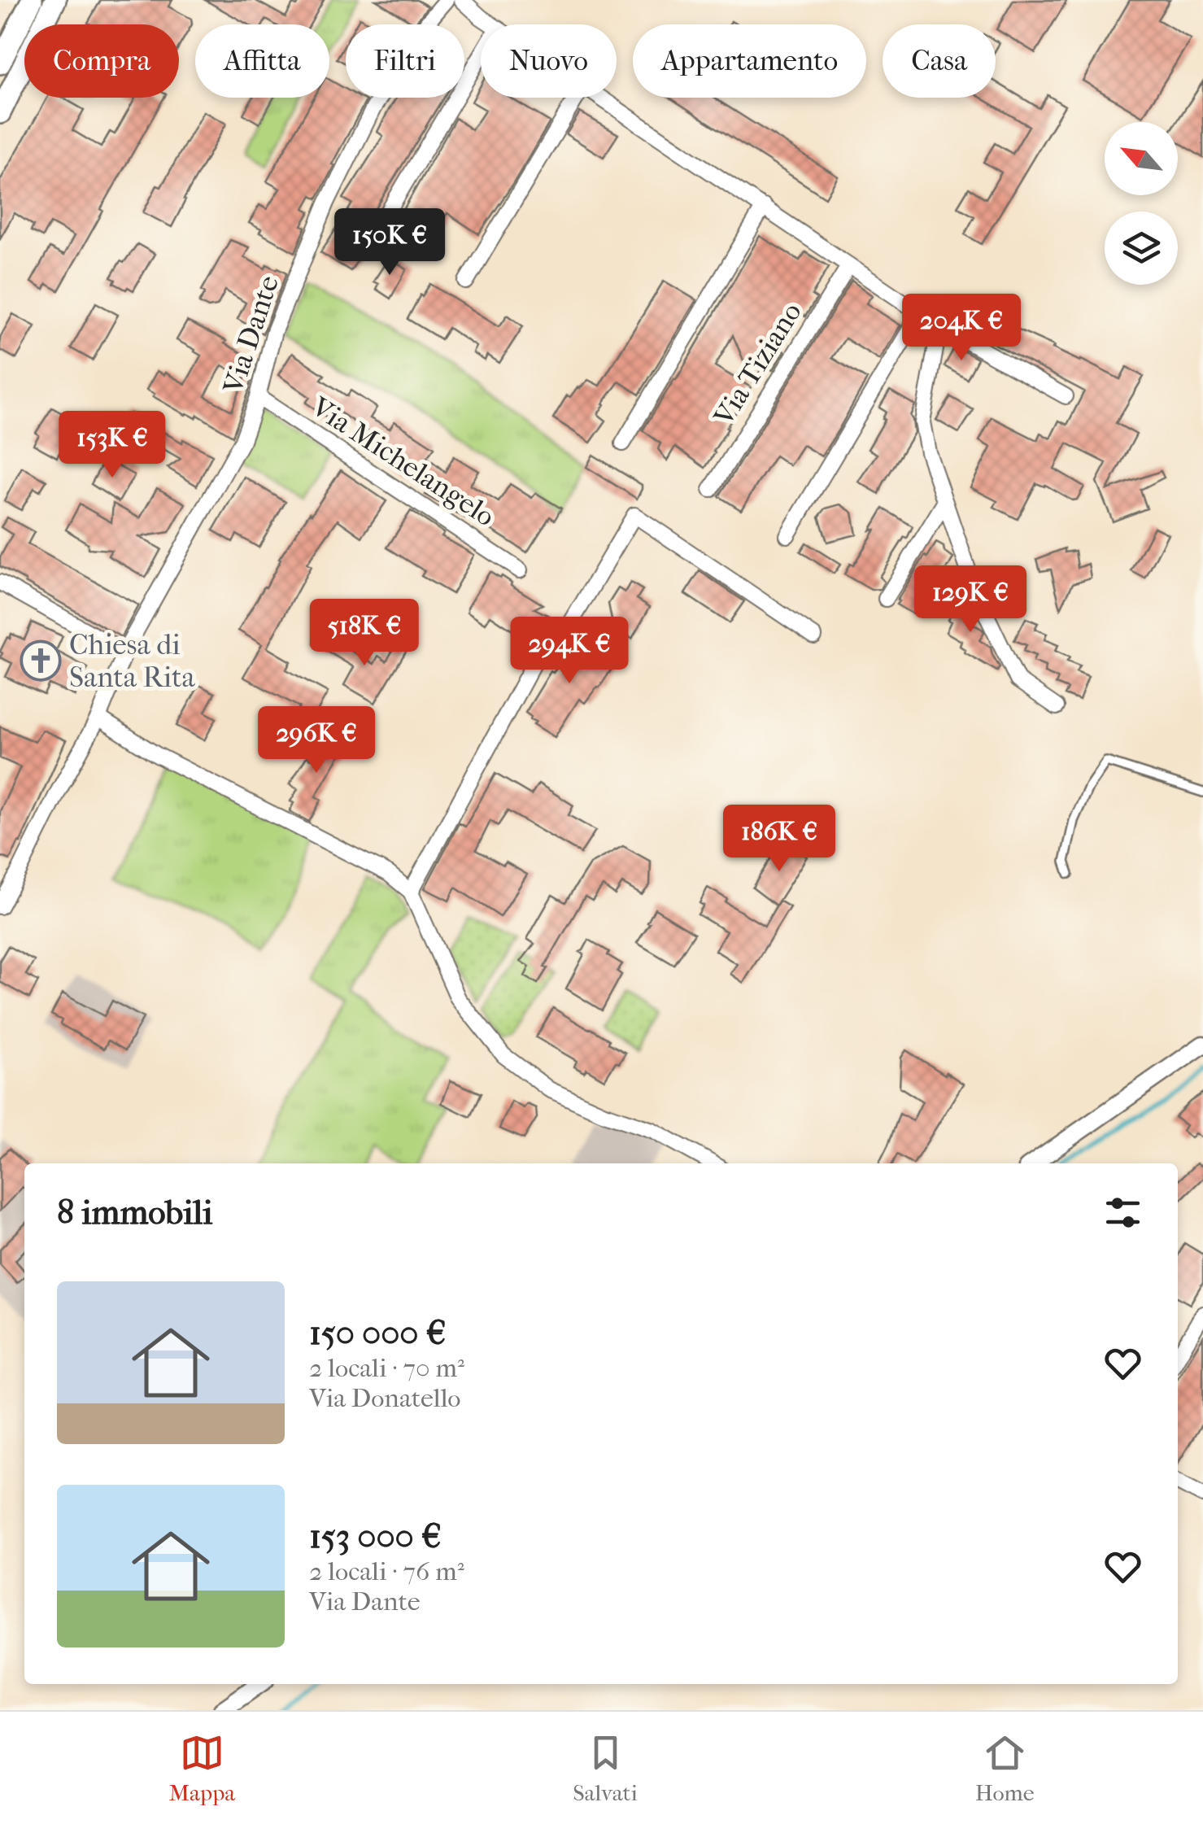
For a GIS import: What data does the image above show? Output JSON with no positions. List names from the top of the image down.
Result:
{
  "streets": {
    "street": ["Via Dante", "Via Tiziano", "Via Michelangelo"]
  },
  "crossings": [
    ["Via Dante", "Via Michelangelo"]
  ],
  "places": {
    "church": ["Chiesa di Santa Rita"]
  },
  "north": "top left",
  "page": {
    "chip": [
      "Compra",
      "Affitta",
      "Filtri",
      "Nuovo",
      "Appartamento",
      "Casa"
    ],
    "price": [
      "150K €",
      "204K €",
      "153K €",
      "129K €",
      "518K €",
      "294K €",
      "296K €",
      "186K €"
    ],
    "heading": "8 immobili",
    "list": [
      {
        "name": "150 000 €",
        "note": "2 locali · 70 m² · Via Donatello"
      },
      {
        "name": "153 000 €",
        "note": "2 locali · 76 m² · Via Dante"
      }
    ],
    "tabs": ["Mappa", "Salvati", "Home"]
  }
}
